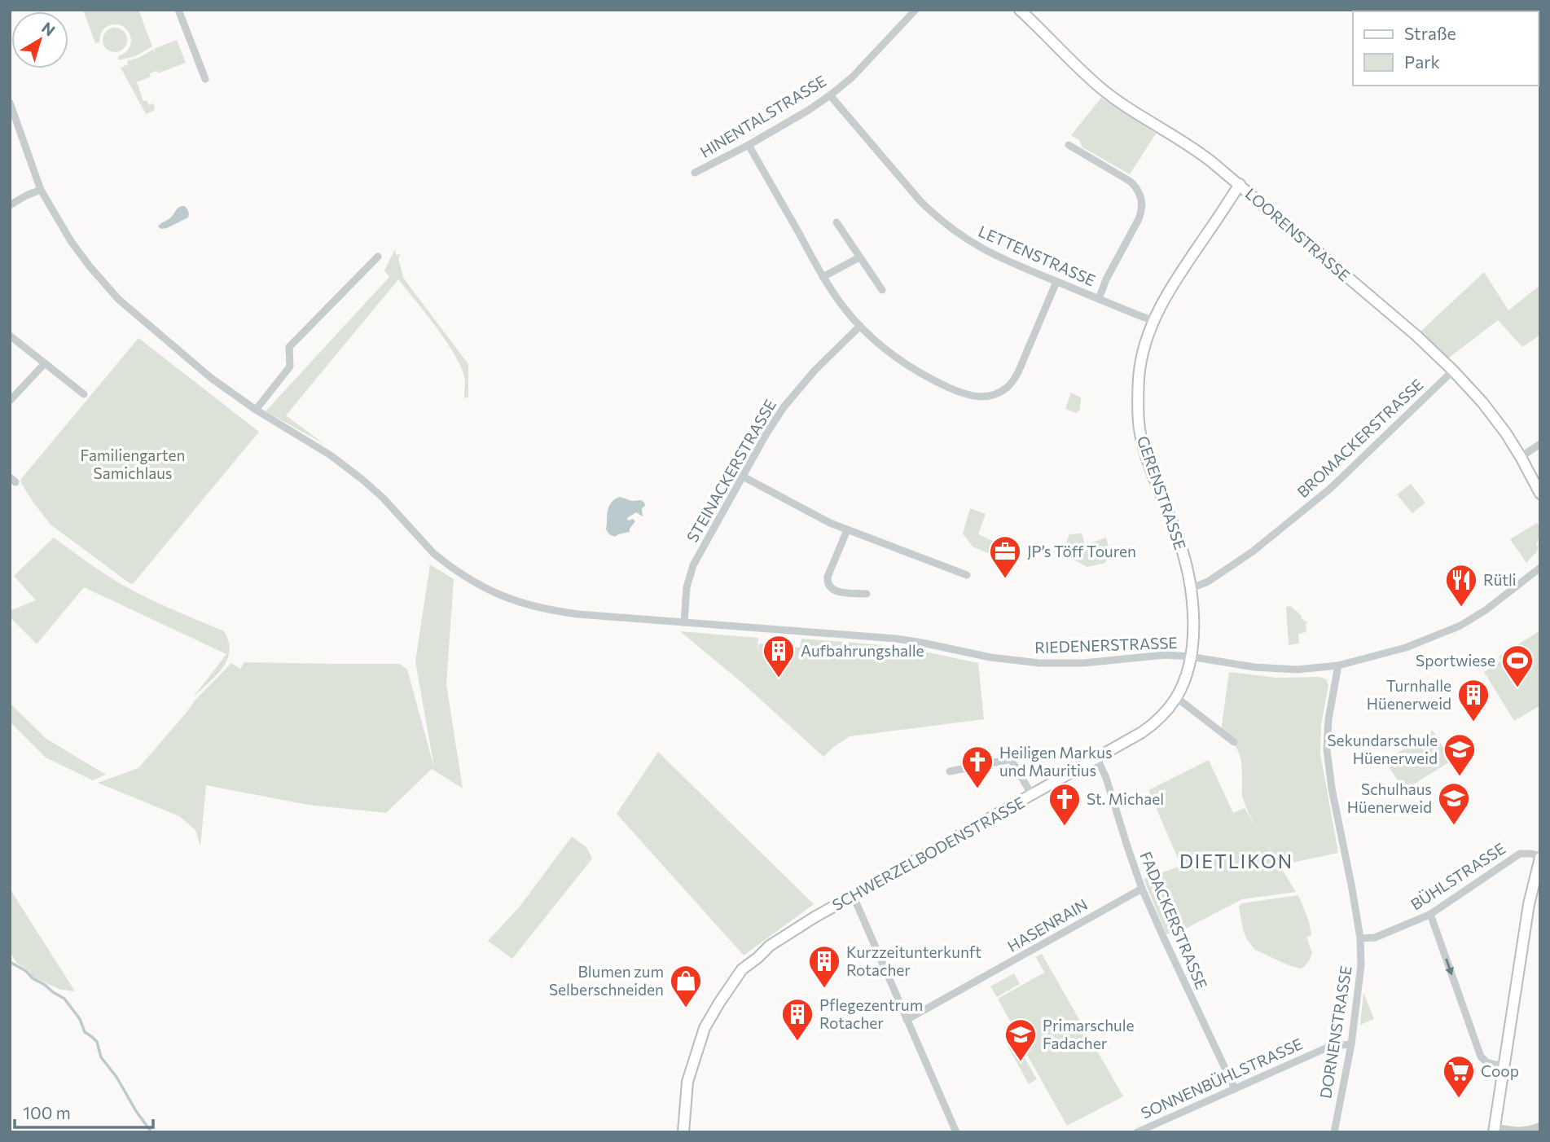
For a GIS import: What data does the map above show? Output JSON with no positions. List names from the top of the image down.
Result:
{
  "streets": {
    "street": [
      "HINENTALSTRASSE",
      "LOORENSTRASSE",
      "LETTENSTRASSE",
      "BROMACKERSTRASSE",
      "STEINACKERSTRASSE",
      "GERENSTRASSE",
      "RIEDENERSTRASSE",
      "SCHWERZELBODENSTRASSE",
      "BÜHLSTRASSE",
      "FADACKERSTRASSE",
      "HASENRAIN",
      "DORNENSTRASSE",
      "SONNENBÜHLSTRASSE"
    ]
  },
  "crossings": [
    ["HINENTALSTRASSE", "LETTENSTRASSE"],
    ["LOORENSTRASSE", "BROMACKERSTRASSE"],
    ["LOORENSTRASSE", "GERENSTRASSE"],
    ["LETTENSTRASSE", "GERENSTRASSE"],
    ["BROMACKERSTRASSE", "GERENSTRASSE"],
    ["STEINACKERSTRASSE", "RIEDENERSTRASSE"],
    ["GERENSTRASSE", "RIEDENERSTRASSE"],
    ["GERENSTRASSE", "SCHWERZELBODENSTRASSE"],
    ["RIEDENERSTRASSE", "SCHWERZELBODENSTRASSE"],
    ["RIEDENERSTRASSE", "DORNENSTRASSE"],
    ["SCHWERZELBODENSTRASSE", "FADACKERSTRASSE"],
    ["BÜHLSTRASSE", "DORNENSTRASSE"],
    ["FADACKERSTRASSE", "HASENRAIN"],
    ["FADACKERSTRASSE", "SONNENBÜHLSTRASSE"],
    ["DORNENSTRASSE", "SONNENBÜHLSTRASSE"]
  ],
  "districts": ["DIETLIKON"],
  "parks": ["Familiengarten Samichlaus"],
  "places": {
    "office": ["JP’s Töff Touren"],
    "restaurant": ["Rütli"],
    "building": [
      "Aufbahrungshalle",
      "Turnhalle Hüenerweid",
      "Kurzzeitunterkunft Rotacher",
      "Pflegezentrum Rotacher"
    ],
    "sports": ["Sportwiese"],
    "school or university": ["Sekundarschule Hüenerweid", "Schulhaus Hüenerweid", "Primarschule Fadacher"],
    "church": ["Heiligen Markus und Mauritius", "St. Michael"],
    "shop": ["Blumen zum Selberschneiden"],
    "supermarket": ["Coop"]
  },
  "legend": ["Straße", "Park"],
  "scale_bar": "100 m",
  "north": "top right"
}
